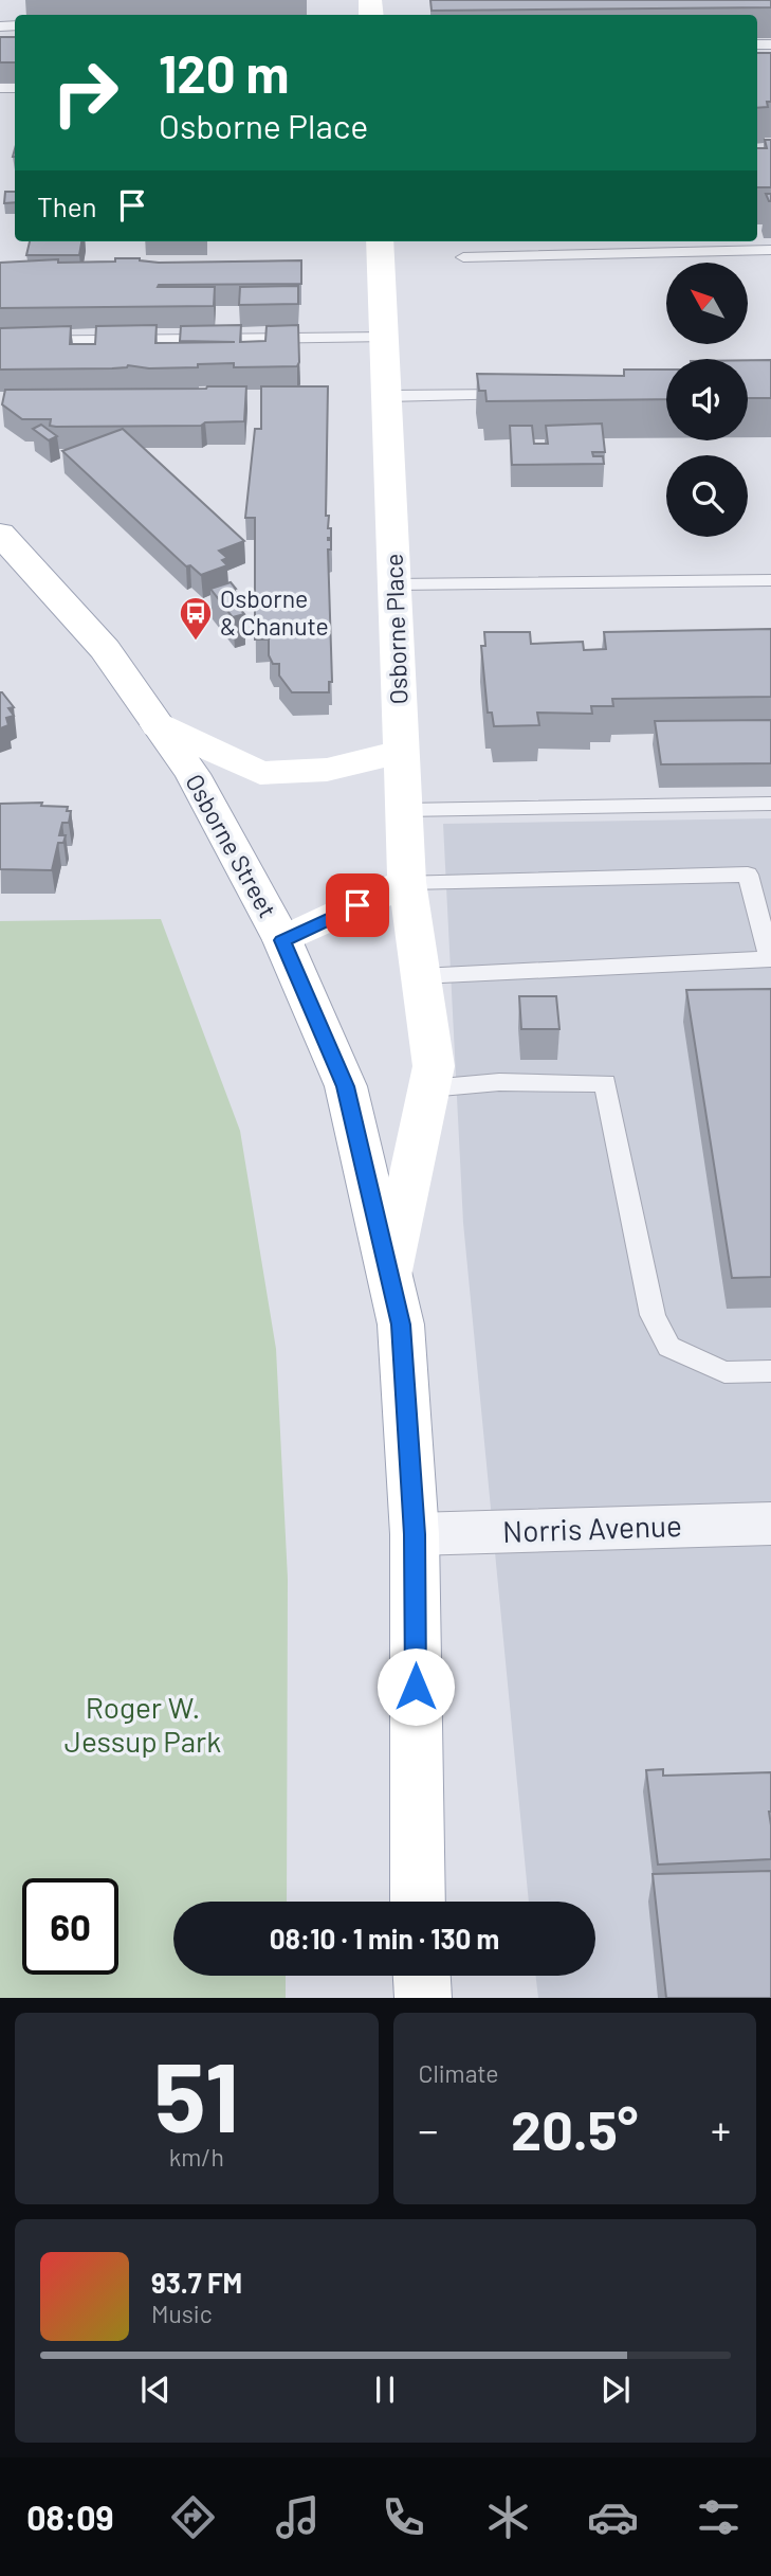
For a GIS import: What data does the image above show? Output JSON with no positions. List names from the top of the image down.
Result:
{
  "streets": {
    "street": ["Osborne Place", "Osborne Street", "Norris Avenue"]
  },
  "crossings": [
    ["Osborne Place", "Osborne Street"],
    ["Osborne Street", "Norris Avenue"]
  ],
  "parks": ["Roger W. Jessup Park"],
  "places": {
    "bus stop": ["Osborne & Chanute"]
  },
  "north": "top left",
  "page": {
    "turn": ["120 m", "Osborne Place"],
    "then": "Then",
    "limit": "60",
    "trip": "08:10 · 1 min · 130 m",
    "tile": [
      ["51", "km/h"],
      "Climate"
    ],
    "heat": ["−", "20.5°", "+"],
    "song": ["93.7 FM", "Music"],
    "tabs": "08:09"
  }
}
